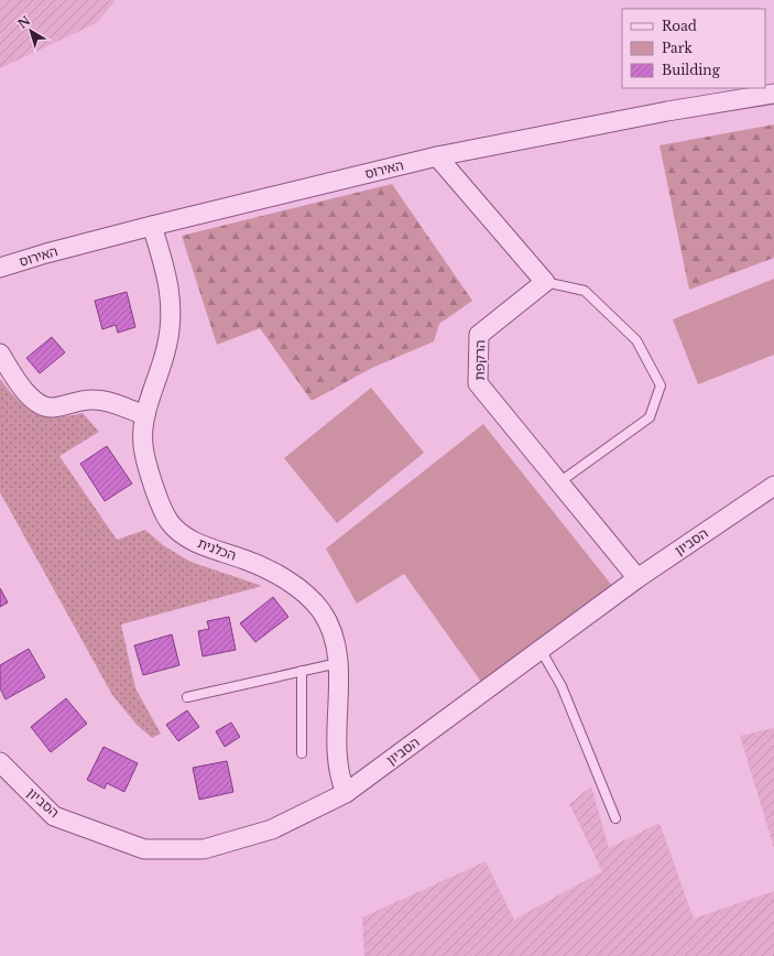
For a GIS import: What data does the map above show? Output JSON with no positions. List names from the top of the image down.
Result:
{
  "streets": {
    "street": [
      "האירוס",
      "הרקפת",
      "הסביון",
      "הכלנית"
    ]
  },
  "crossings": [
    ["האירוס", "הכלנית"],
    ["הרקפת", "הסביון"],
    ["הסביון", "הכלנית"]
  ],
  "legend": ["Road", "Park", "Building"],
  "north": "top left"
}
